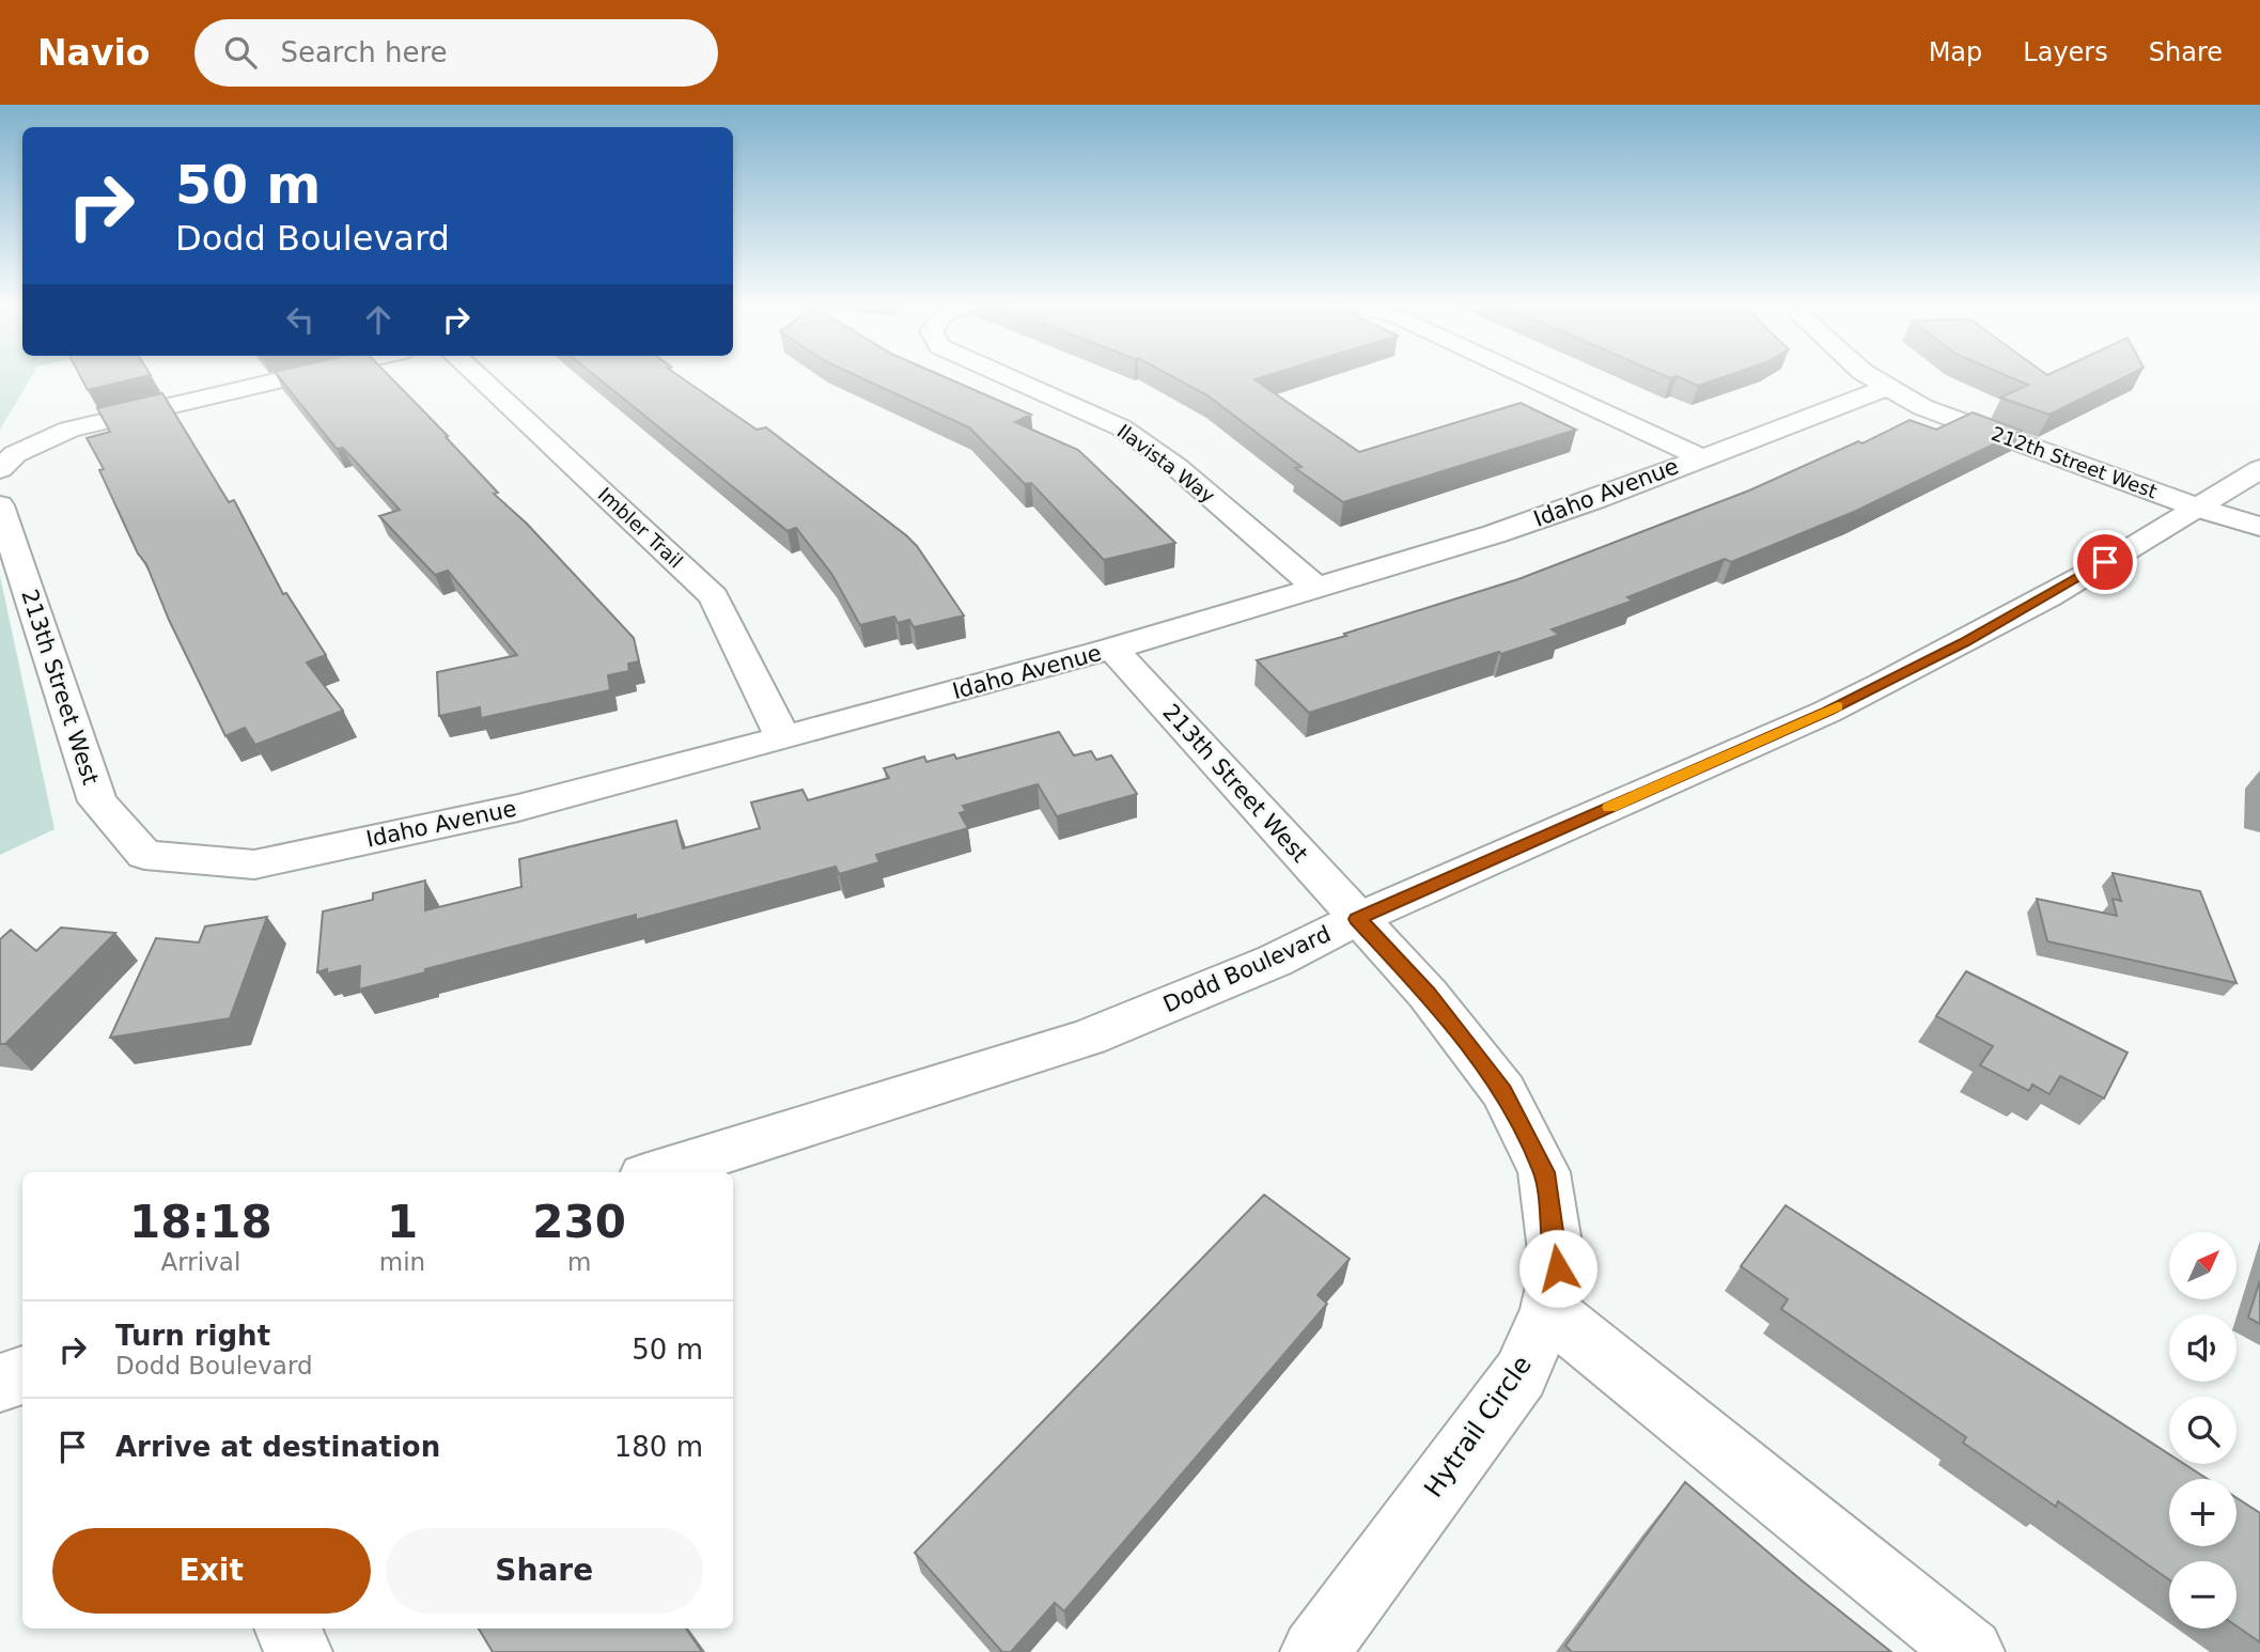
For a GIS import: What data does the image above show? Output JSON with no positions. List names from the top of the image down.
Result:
{
  "streets": {
    "street": [
      "212th Street West",
      "Ilavista Way",
      "Idaho Avenue",
      "Imbler Trail",
      "213th Street West",
      "Dodd Boulevard",
      "Hytrail Circle"
    ]
  },
  "crossings": [
    ["212th Street West", "Idaho Avenue"],
    ["212th Street West", "Dodd Boulevard"],
    ["Ilavista Way", "Idaho Avenue"],
    ["Idaho Avenue", "Imbler Trail"],
    ["Idaho Avenue", "213th Street West"],
    ["213th Street West", "Dodd Boulevard"],
    ["213th Street West", "Hytrail Circle"],
    ["Dodd Boulevard", "Hytrail Circle"]
  ],
  "north": "top right",
  "page": {
    "header": "Navio",
    "search": "Search here",
    "nav": ["Map", "Layers", "Share"],
    "turn": ["50 m", "Dodd Boulevard"],
    "eta": [
      "18:18",
      "Arrival",
      "1",
      "min",
      "230",
      "m"
    ],
    "map_buttons": ["+", "−"],
    "list": [
      {
        "name": "Turn right",
        "note": "Dodd Boulevard",
        "value": "50 m"
      },
      {
        "name": "Arrive at destination",
        "value": "180 m"
      }
    ],
    "buttons": ["Exit", "Share"]
  }
}
